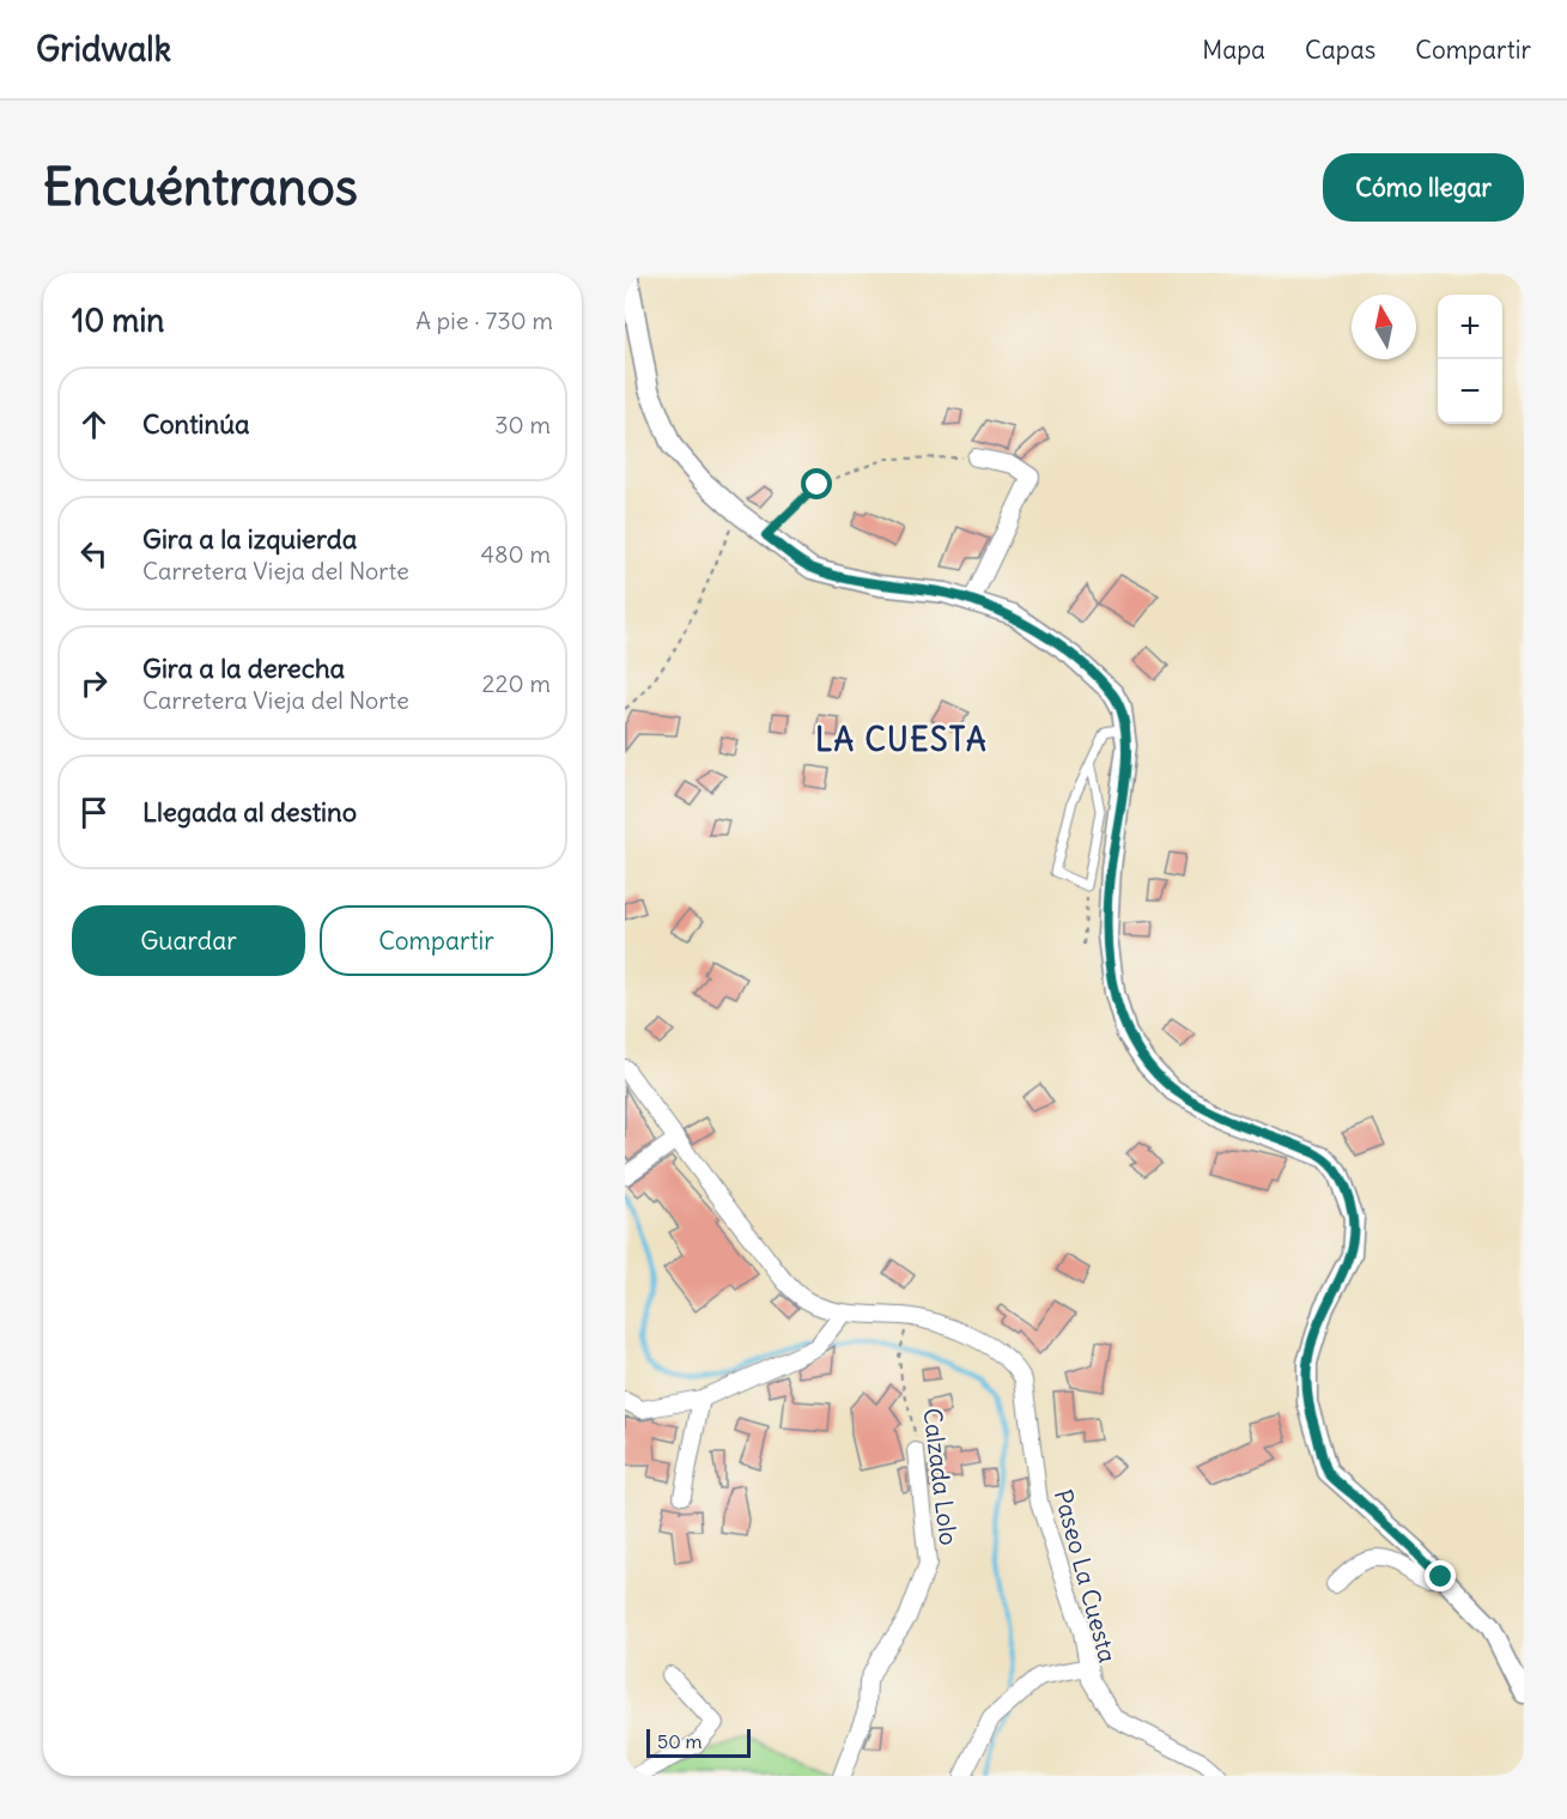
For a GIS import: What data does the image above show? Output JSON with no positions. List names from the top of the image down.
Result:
{
  "streets": {
    "street": ["Calzada Lolo", "Paseo La Cuesta"]
  },
  "districts": ["LA CUESTA"],
  "scale_bar": "50 m",
  "north": "top",
  "page": {
    "header": "Gridwalk",
    "nav": ["Mapa", "Capas", "Compartir"],
    "buttons": [
      "Cómo llegar",
      ["Guardar", "Compartir"]
    ],
    "title": "Encuéntranos",
    "heading": ["10 min", "A pie · 730 m"],
    "map_buttons": ["+", "−"],
    "list": [
      ["Continúa", "30 m"],
      ["Gira a la izquierda", "Carretera Vieja del Norte", "480 m"],
      ["Gira a la derecha", "Carretera Vieja del Norte", "220 m"],
      "Llegada al destino"
    ],
    "scale": "50 m"
  }
}
